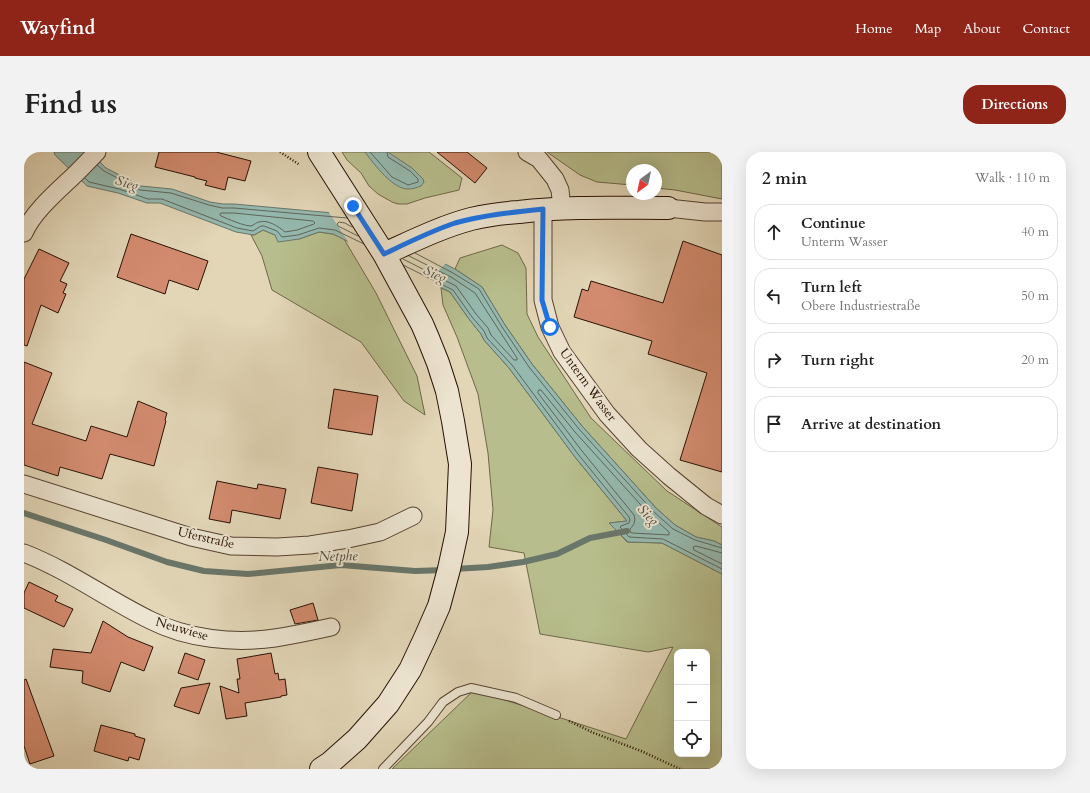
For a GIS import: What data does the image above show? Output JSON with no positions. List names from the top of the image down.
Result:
{
  "streets": {
    "street": ["Unterm Wasser", "Uferstraße", "Neuwiese"]
  },
  "water": ["Sieg", "Netphe"],
  "north": "bottom left",
  "page": {
    "header": "Wayfind",
    "nav": [
      "Home",
      "Map",
      "About",
      "Contact"
    ],
    "title": "Find us",
    "buttons": "Directions",
    "heading": ["2 min", "Walk · 110 m"],
    "list": [
      ["Continue", "Unterm Wasser", "40 m"],
      ["Turn left", "Obere Industriestraße", "50 m"],
      ["Turn right", "20 m"],
      "Arrive at destination"
    ],
    "map_buttons": ["+", "−"]
  }
}
